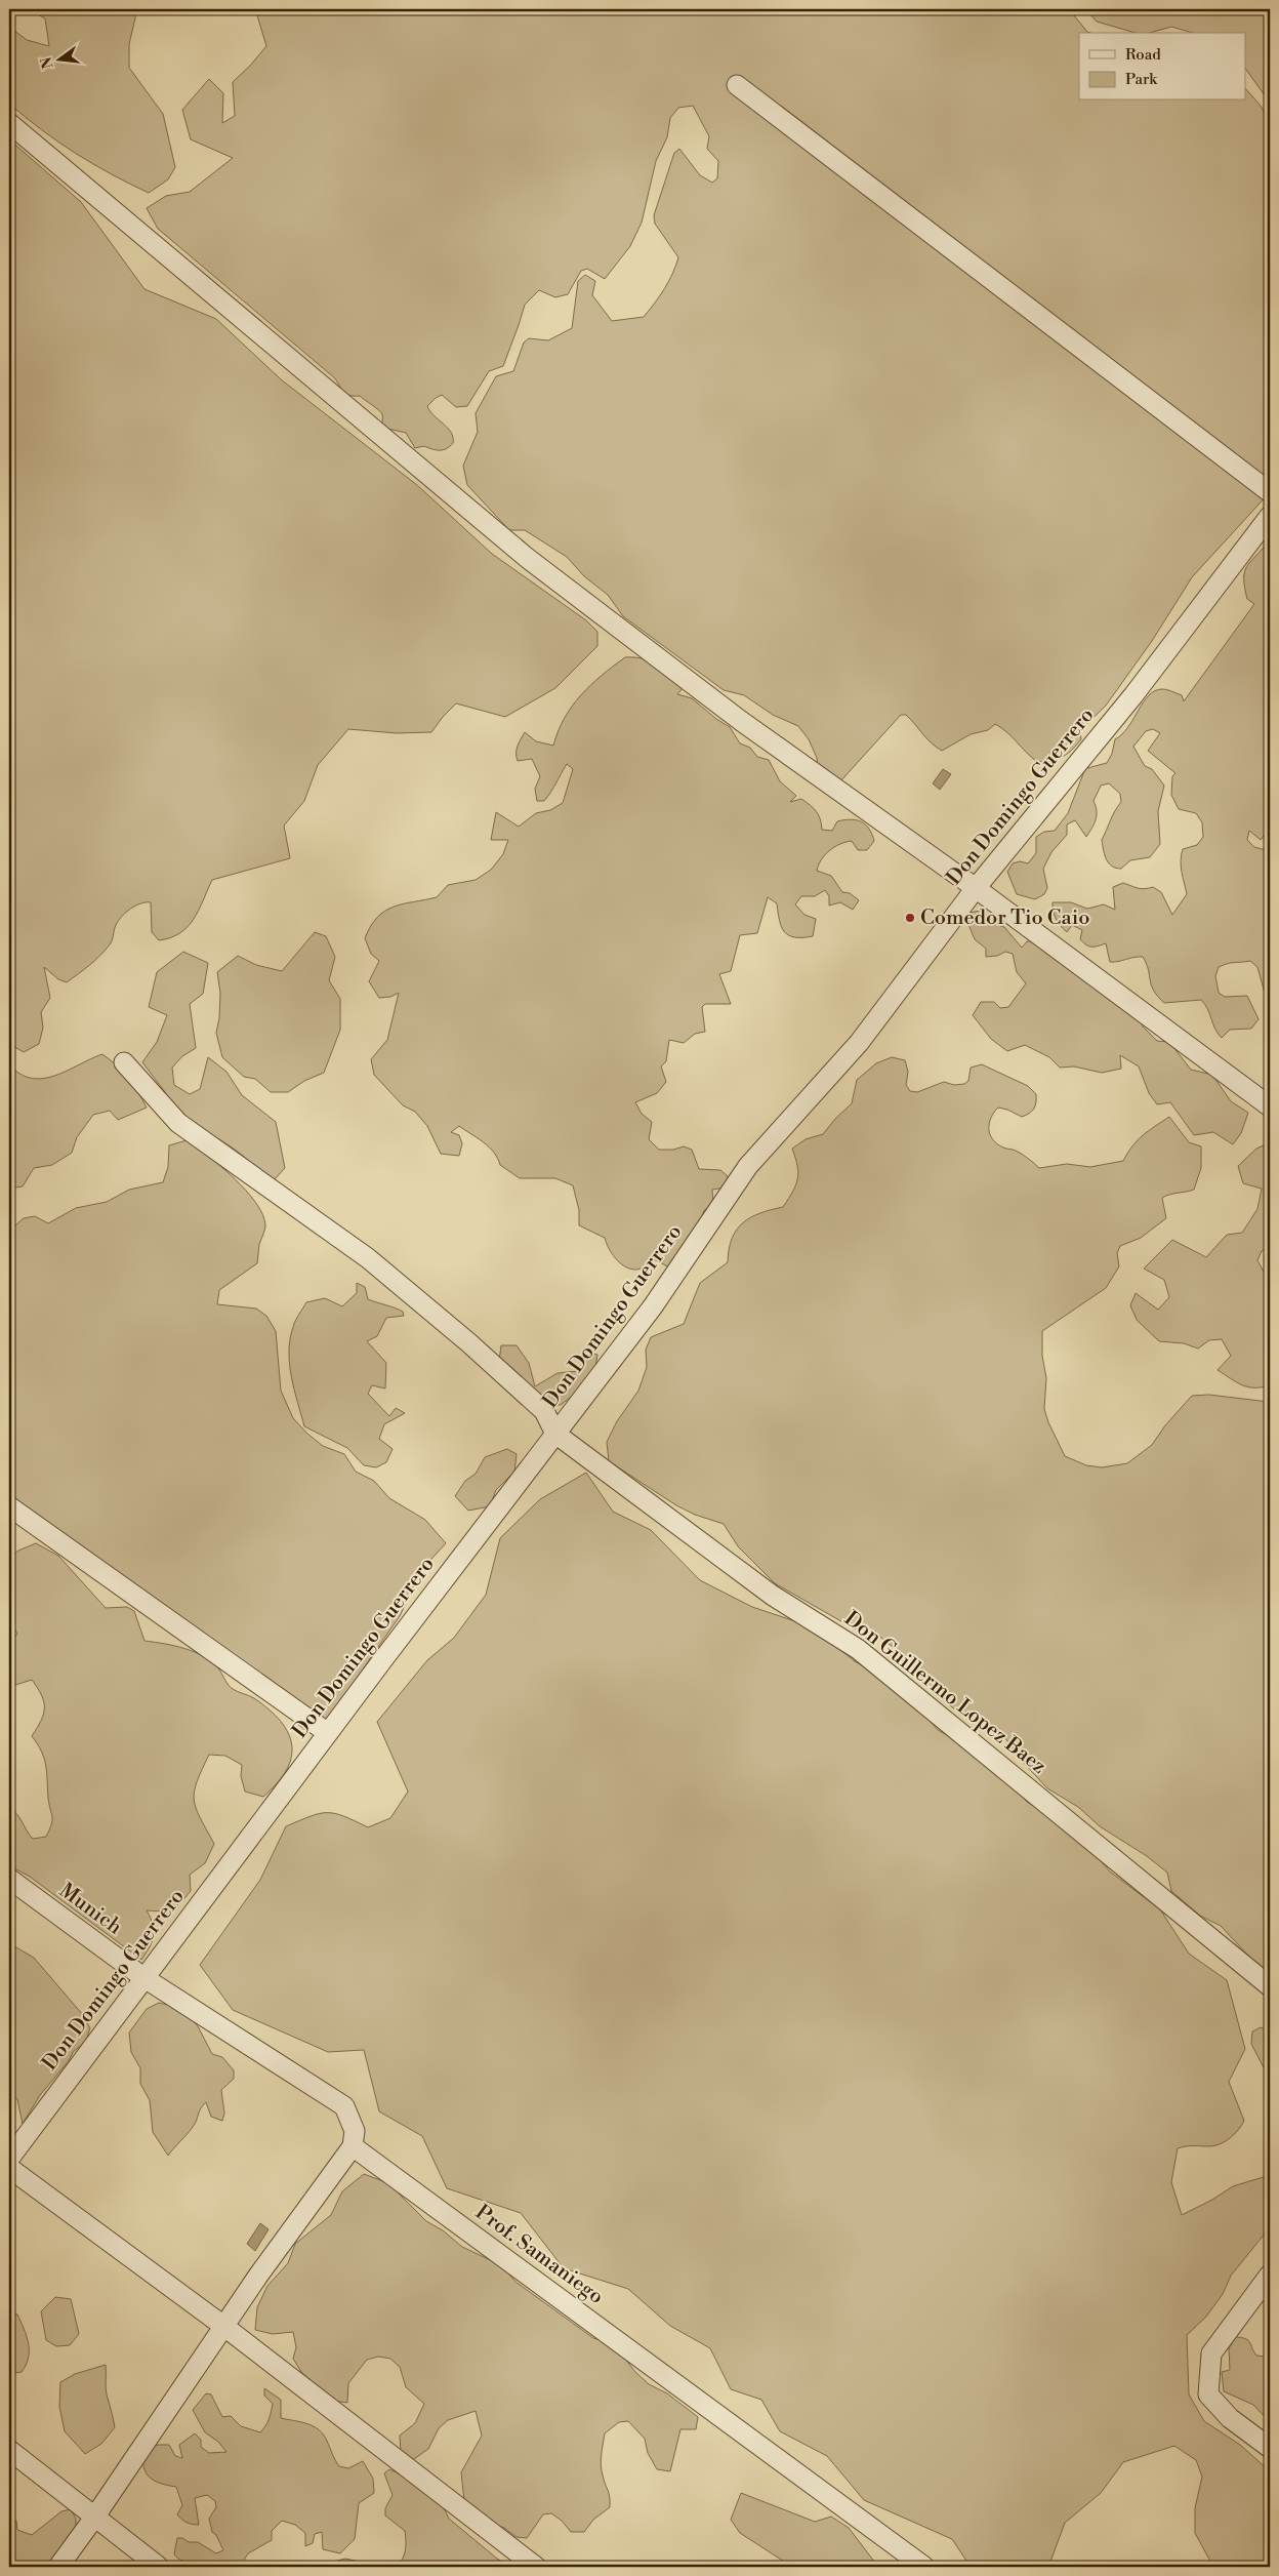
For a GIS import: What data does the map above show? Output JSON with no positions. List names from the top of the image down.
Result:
{
  "streets": {
    "street": [
      "Don Domingo Guerrero",
      "Don Guillermo Lopez Baez",
      "Munich",
      "Prof. Samaniego"
    ]
  },
  "crossings": [
    ["Don Domingo Guerrero", "Don Guillermo Lopez Baez"],
    ["Don Domingo Guerrero", "Munich"]
  ],
  "places": ["Comedor Tio Caio"],
  "legend": ["Road", "Park"],
  "north": "left"
}
